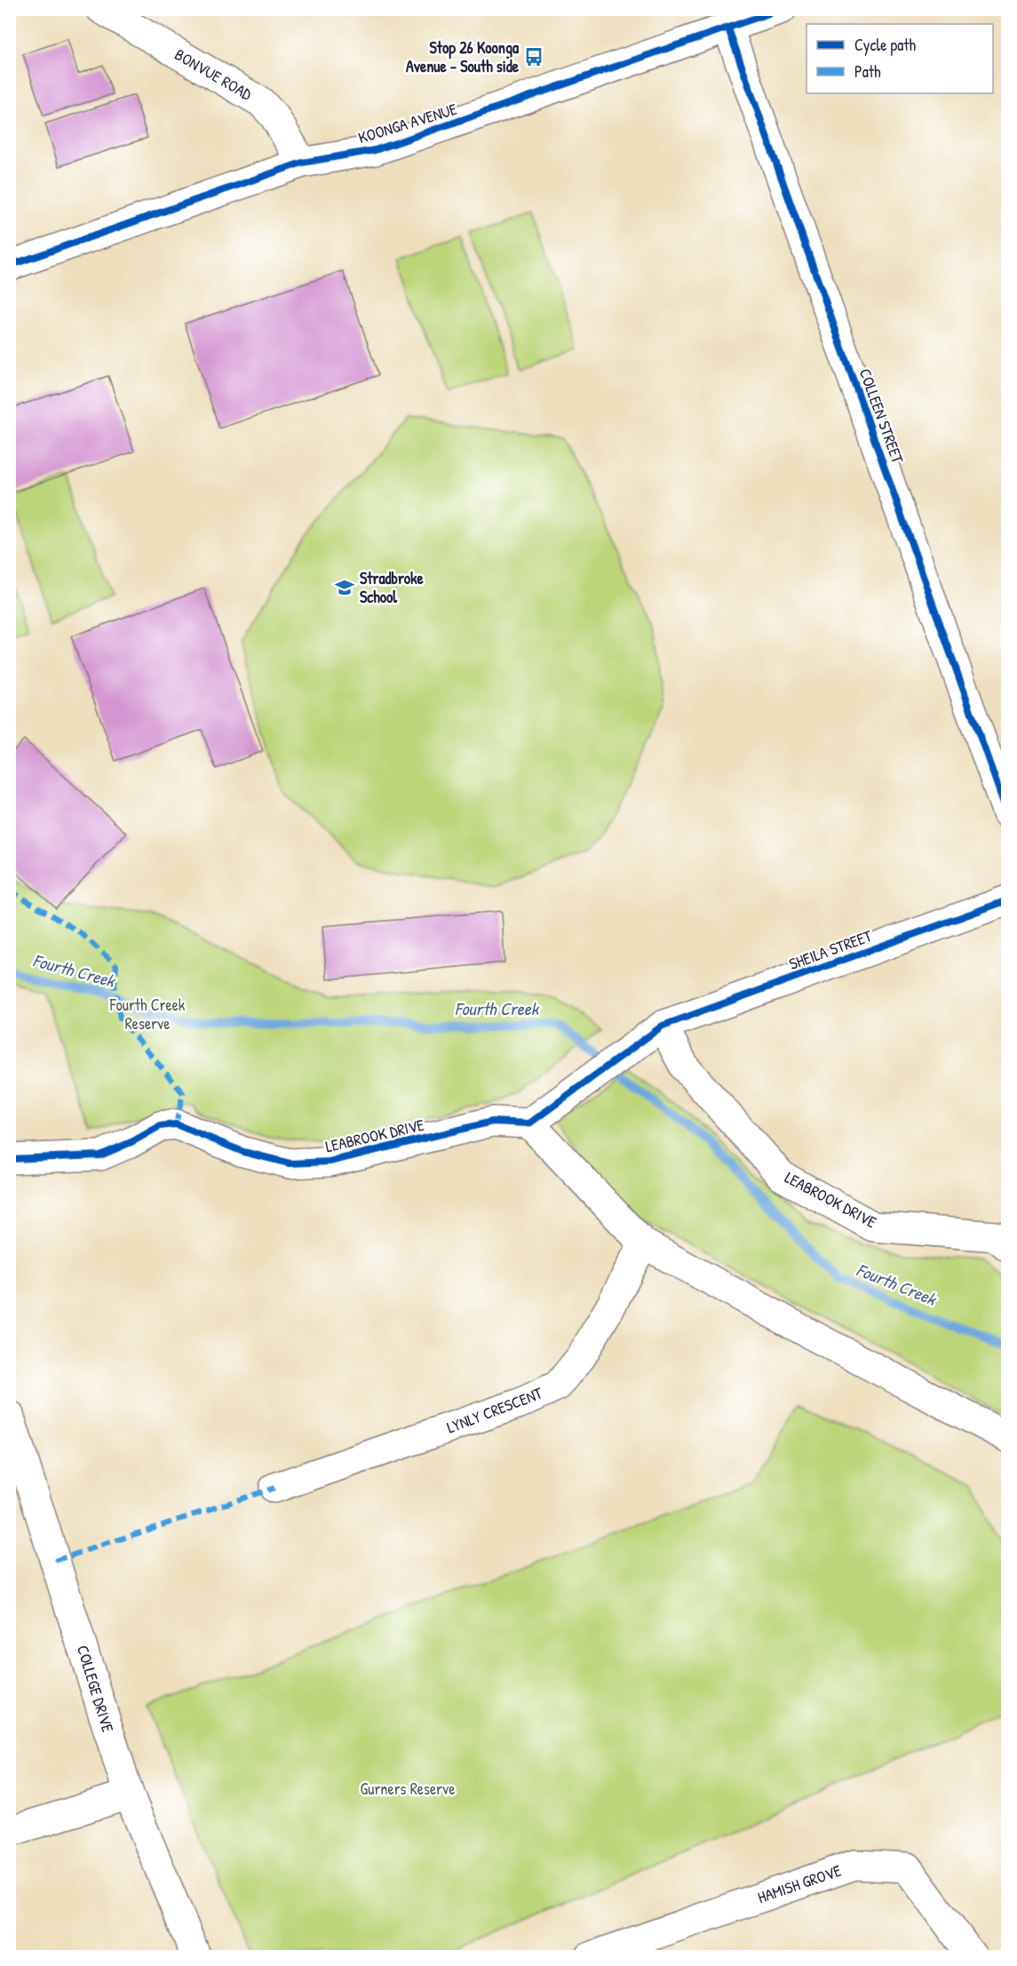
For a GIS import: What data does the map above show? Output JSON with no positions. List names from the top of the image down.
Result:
{
  "streets": {
    "street": [
      "BONVUE ROAD",
      "KOONGA AVENUE",
      "COLLEEN STREET",
      "SHEILA STREET",
      "LEABROOK DRIVE",
      "LYNLY CRESCENT",
      "COLLEGE DRIVE",
      "HAMISH GROVE"
    ]
  },
  "crossings": [
    ["BONVUE ROAD", "KOONGA AVENUE"],
    ["KOONGA AVENUE", "COLLEEN STREET"],
    ["SHEILA STREET", "LEABROOK DRIVE"]
  ],
  "water": ["Fourth Creek"],
  "parks": ["Fourth Creek Reserve", "Gurners Reserve"],
  "places": {
    "bus stop": ["Stop 26 Koonga Avenue - South side"],
    "school or university": ["Stradbroke School"]
  },
  "legend": ["Cycle path", "Path"]
}
